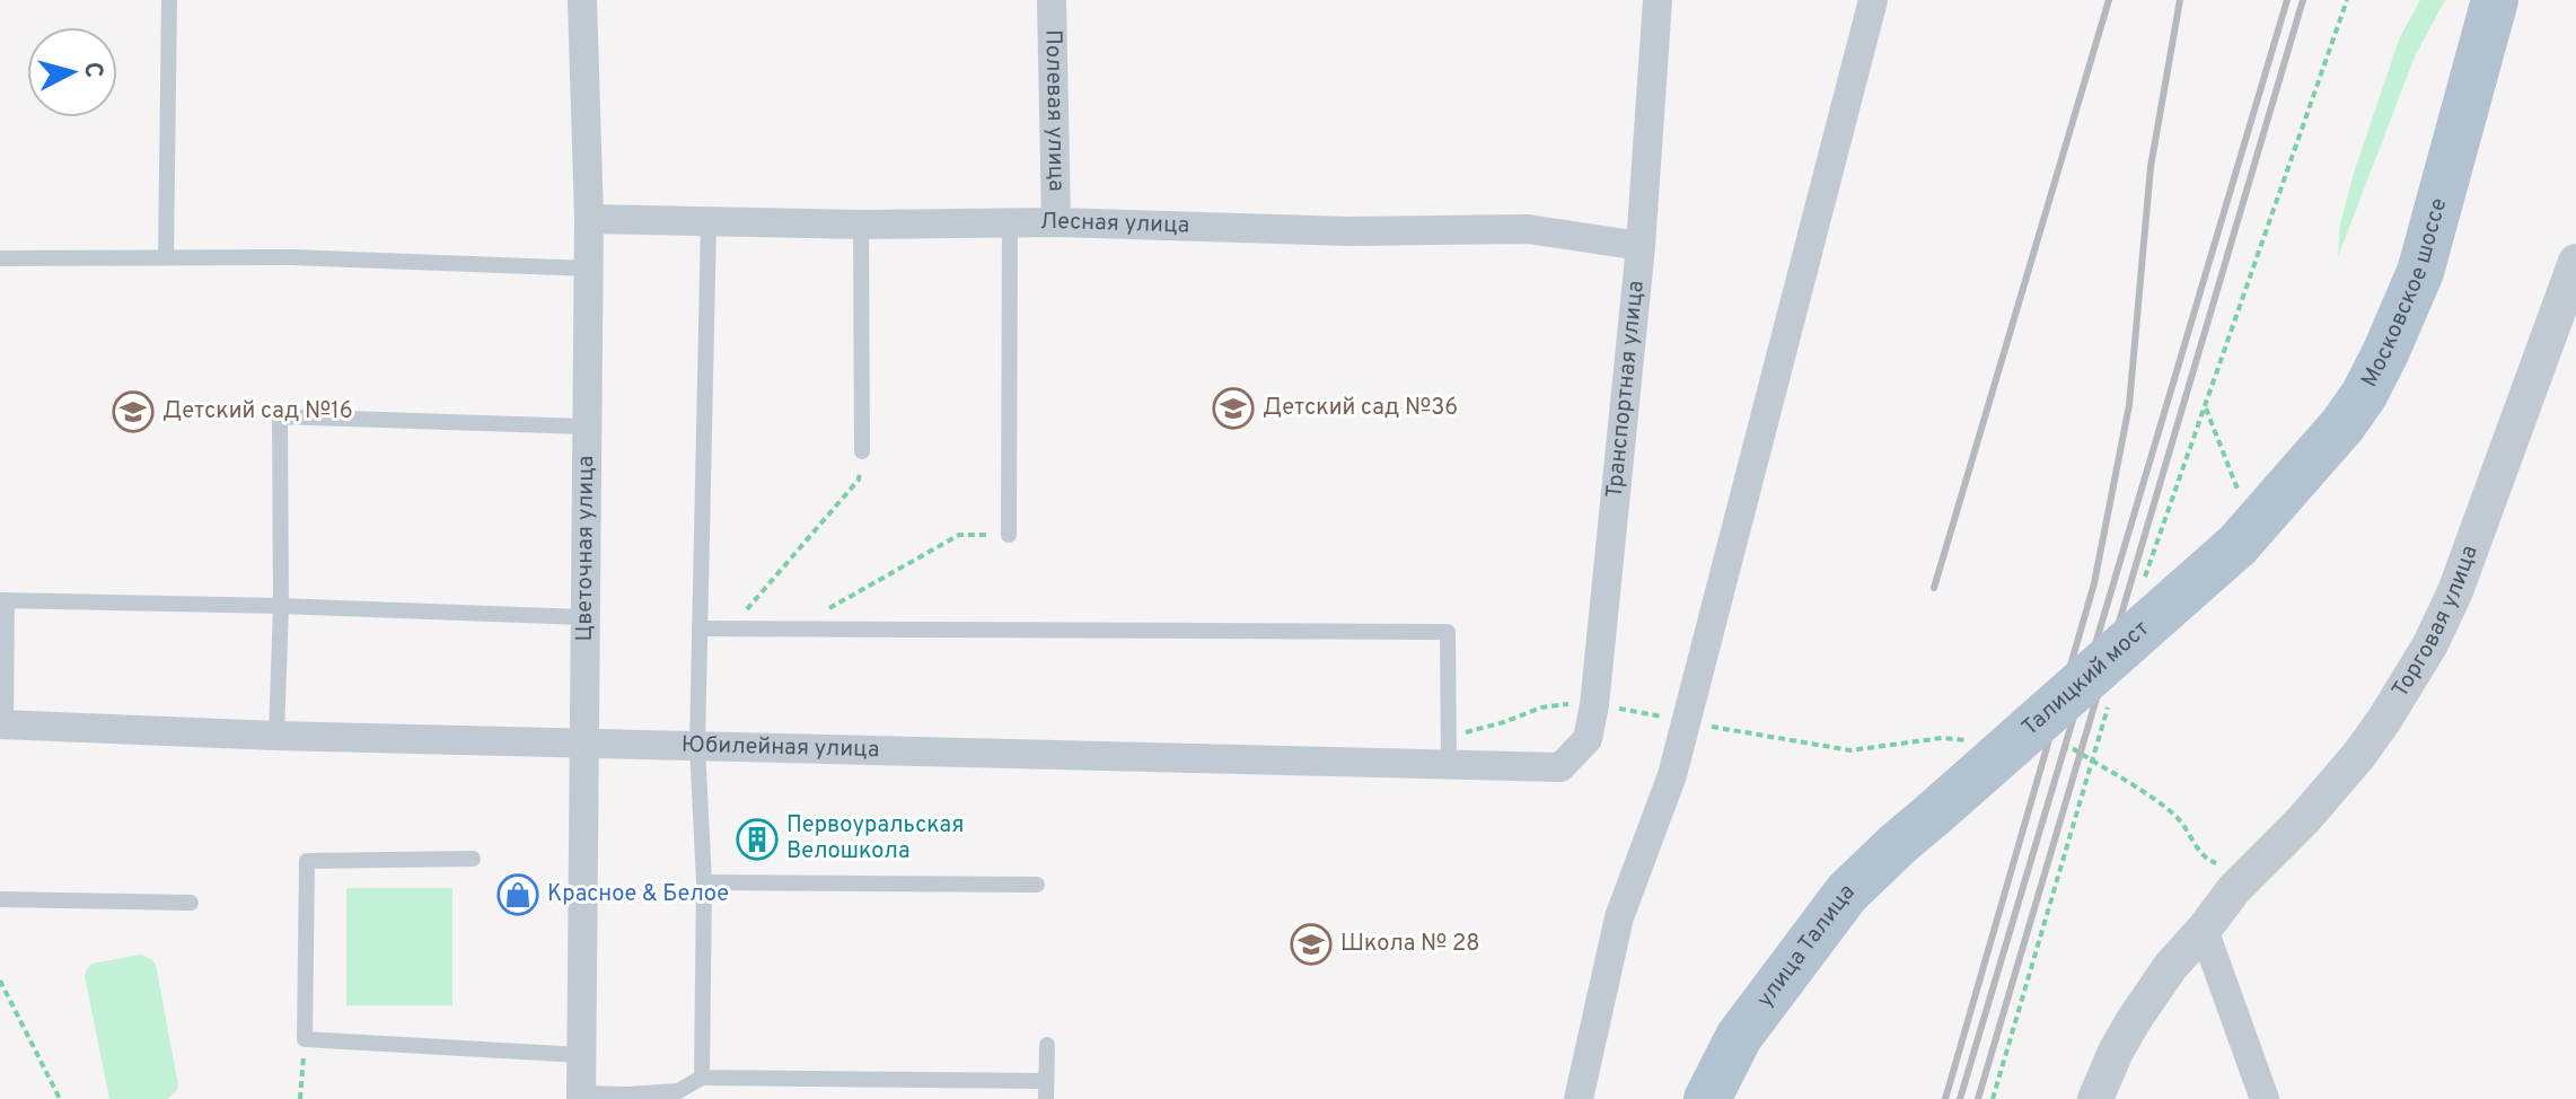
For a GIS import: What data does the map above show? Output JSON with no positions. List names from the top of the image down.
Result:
{
  "streets": {
    "main road": ["Московское шоссе", "Талицкий мост", "улица Талица"],
    "street": [
      "Полевая улица",
      "Лесная улица",
      "Транспортная улица",
      "Цветочная улица",
      "Торговая улица",
      "Юбилейная улица"
    ]
  },
  "crossings": [
    ["Полевая улица", "Лесная улица"],
    ["Лесная улица", "Транспортная улица"],
    ["Лесная улица", "Цветочная улица"],
    ["Московское шоссе", "Талицкий мост"],
    ["Транспортная улица", "Юбилейная улица"],
    ["Цветочная улица", "Юбилейная улица"],
    ["Талицкий мост", "улица Талица"]
  ],
  "places": {
    "school or university": ["Детский сад №36", "Детский сад №16", "Школа № 28"],
    "building": ["Первоуральская Велошкола"],
    "shop": ["Красное & Белое"]
  },
  "north": "right"
}
